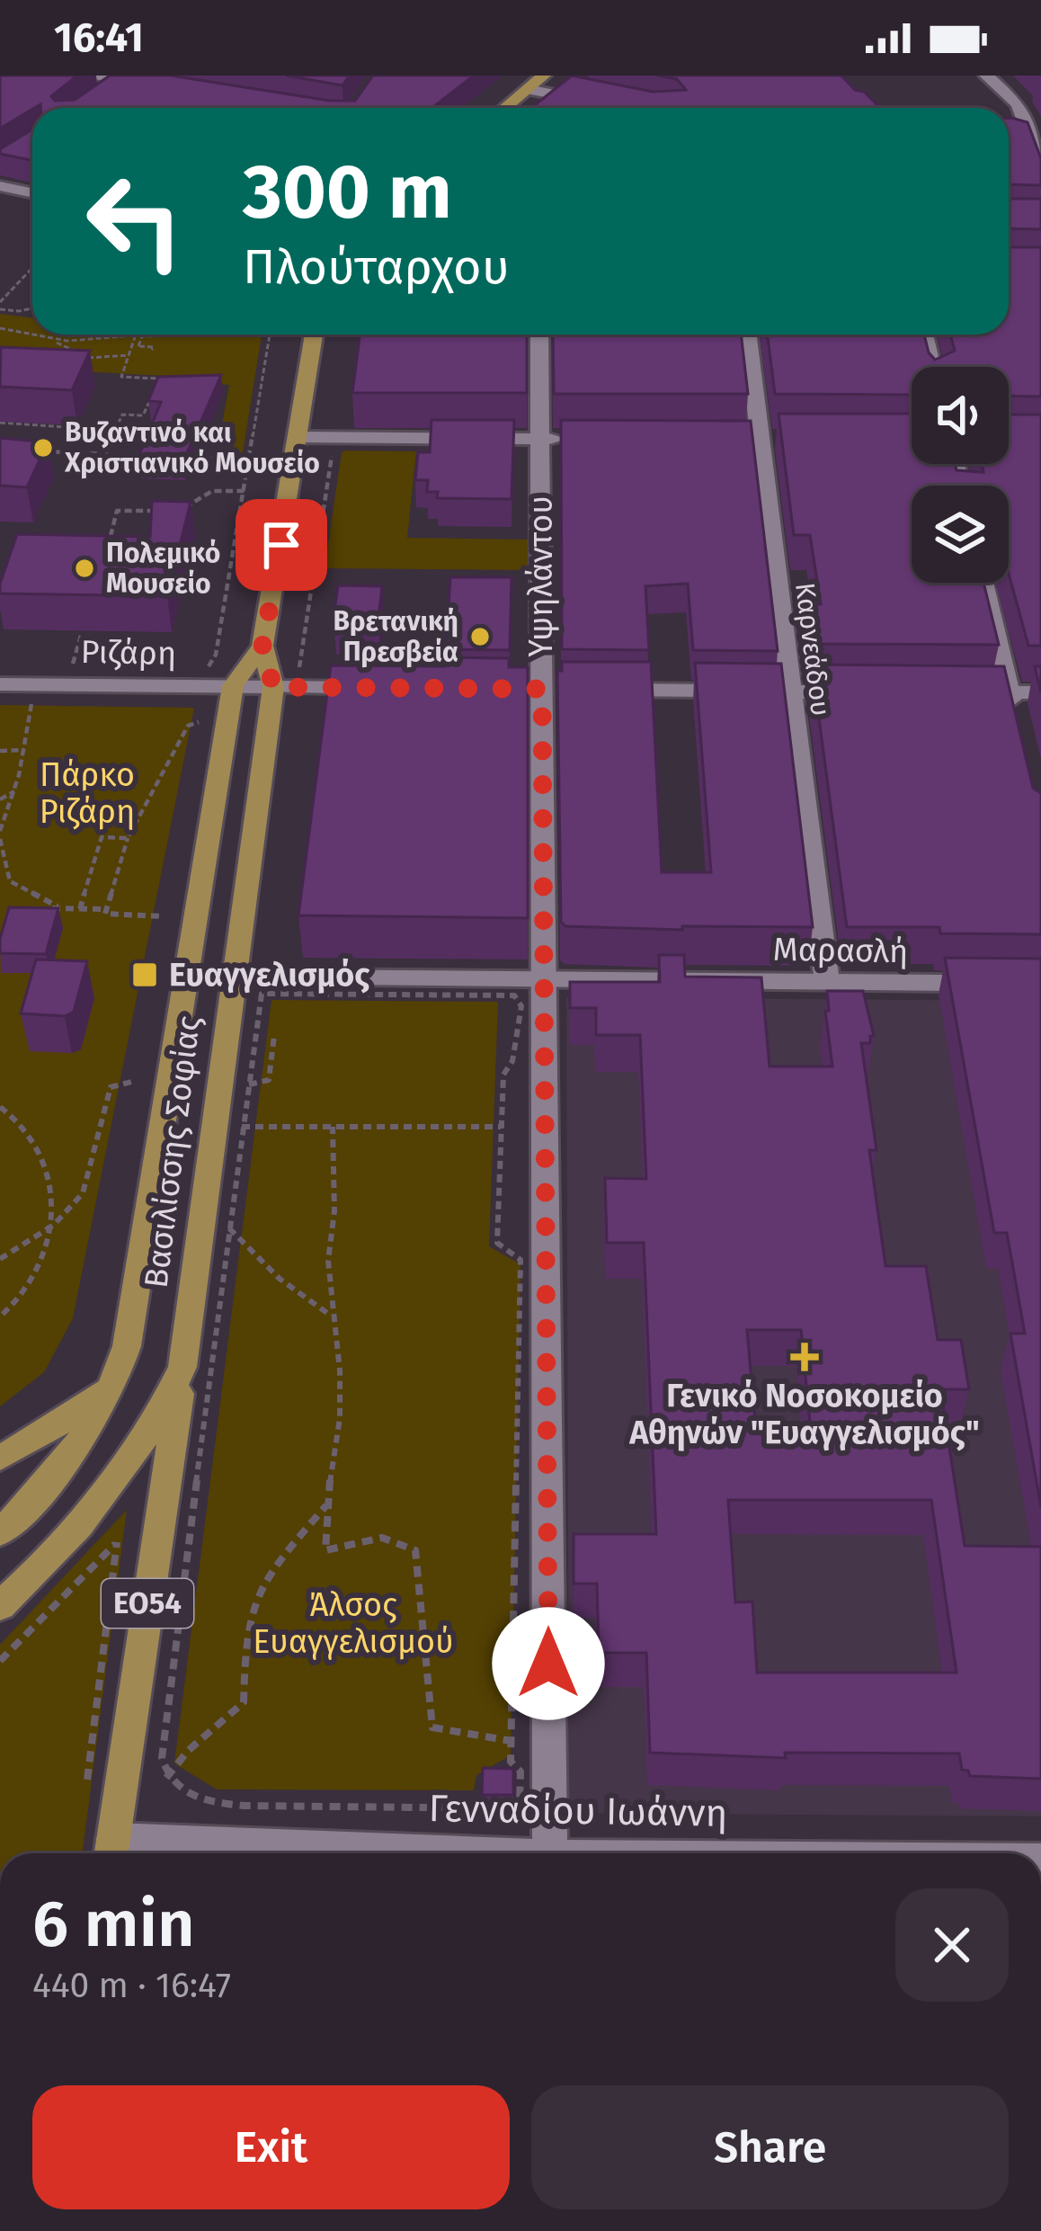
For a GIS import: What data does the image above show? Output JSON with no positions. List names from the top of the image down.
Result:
{
  "streets": {
    "main road": ["Βασιλίσσης Σοφίας", "ΕΟ54"],
    "street": [
      "Υψηλάντου",
      "Καρνεάδου",
      "Ριζάρη",
      "Μαρασλή",
      "Γενναδίου Ιωάννη"
    ]
  },
  "crossings": [
    ["Υψηλάντου", "Μαρασλή"],
    ["Καρνεάδου", "Μαρασλή"],
    ["Ριζάρη", "Βασιλίσσης Σοφίας"],
    ["Μαρασλή", "Βασιλίσσης Σοφίας"],
    ["Βασιλίσσης Σοφίας", "ΕΟ54"],
    ["ΕΟ54", "Γενναδίου Ιωάννη"]
  ],
  "parks": ["Πάρκο Ριζάρη", "Άλσος Ευαγγελισμού"],
  "places": {
    "other": ["Βυζαντινό και Χριστιανικό Μουσείο", "Πολεμικό Μουσείο", "Βρετανική Πρεσβεία"],
    "transit": ["Ευαγγελισμός"],
    "health": ["Γενικό Νοσοκομείο Αθηνών \"Ευαγγελισμός\""]
  },
  "page": {
    "status": "16:41",
    "turn": ["300 m", "Πλούταρχου"],
    "heading": ["6 min", "440 m · 16:47"],
    "buttons": ["Exit", "Share"]
  }
}
